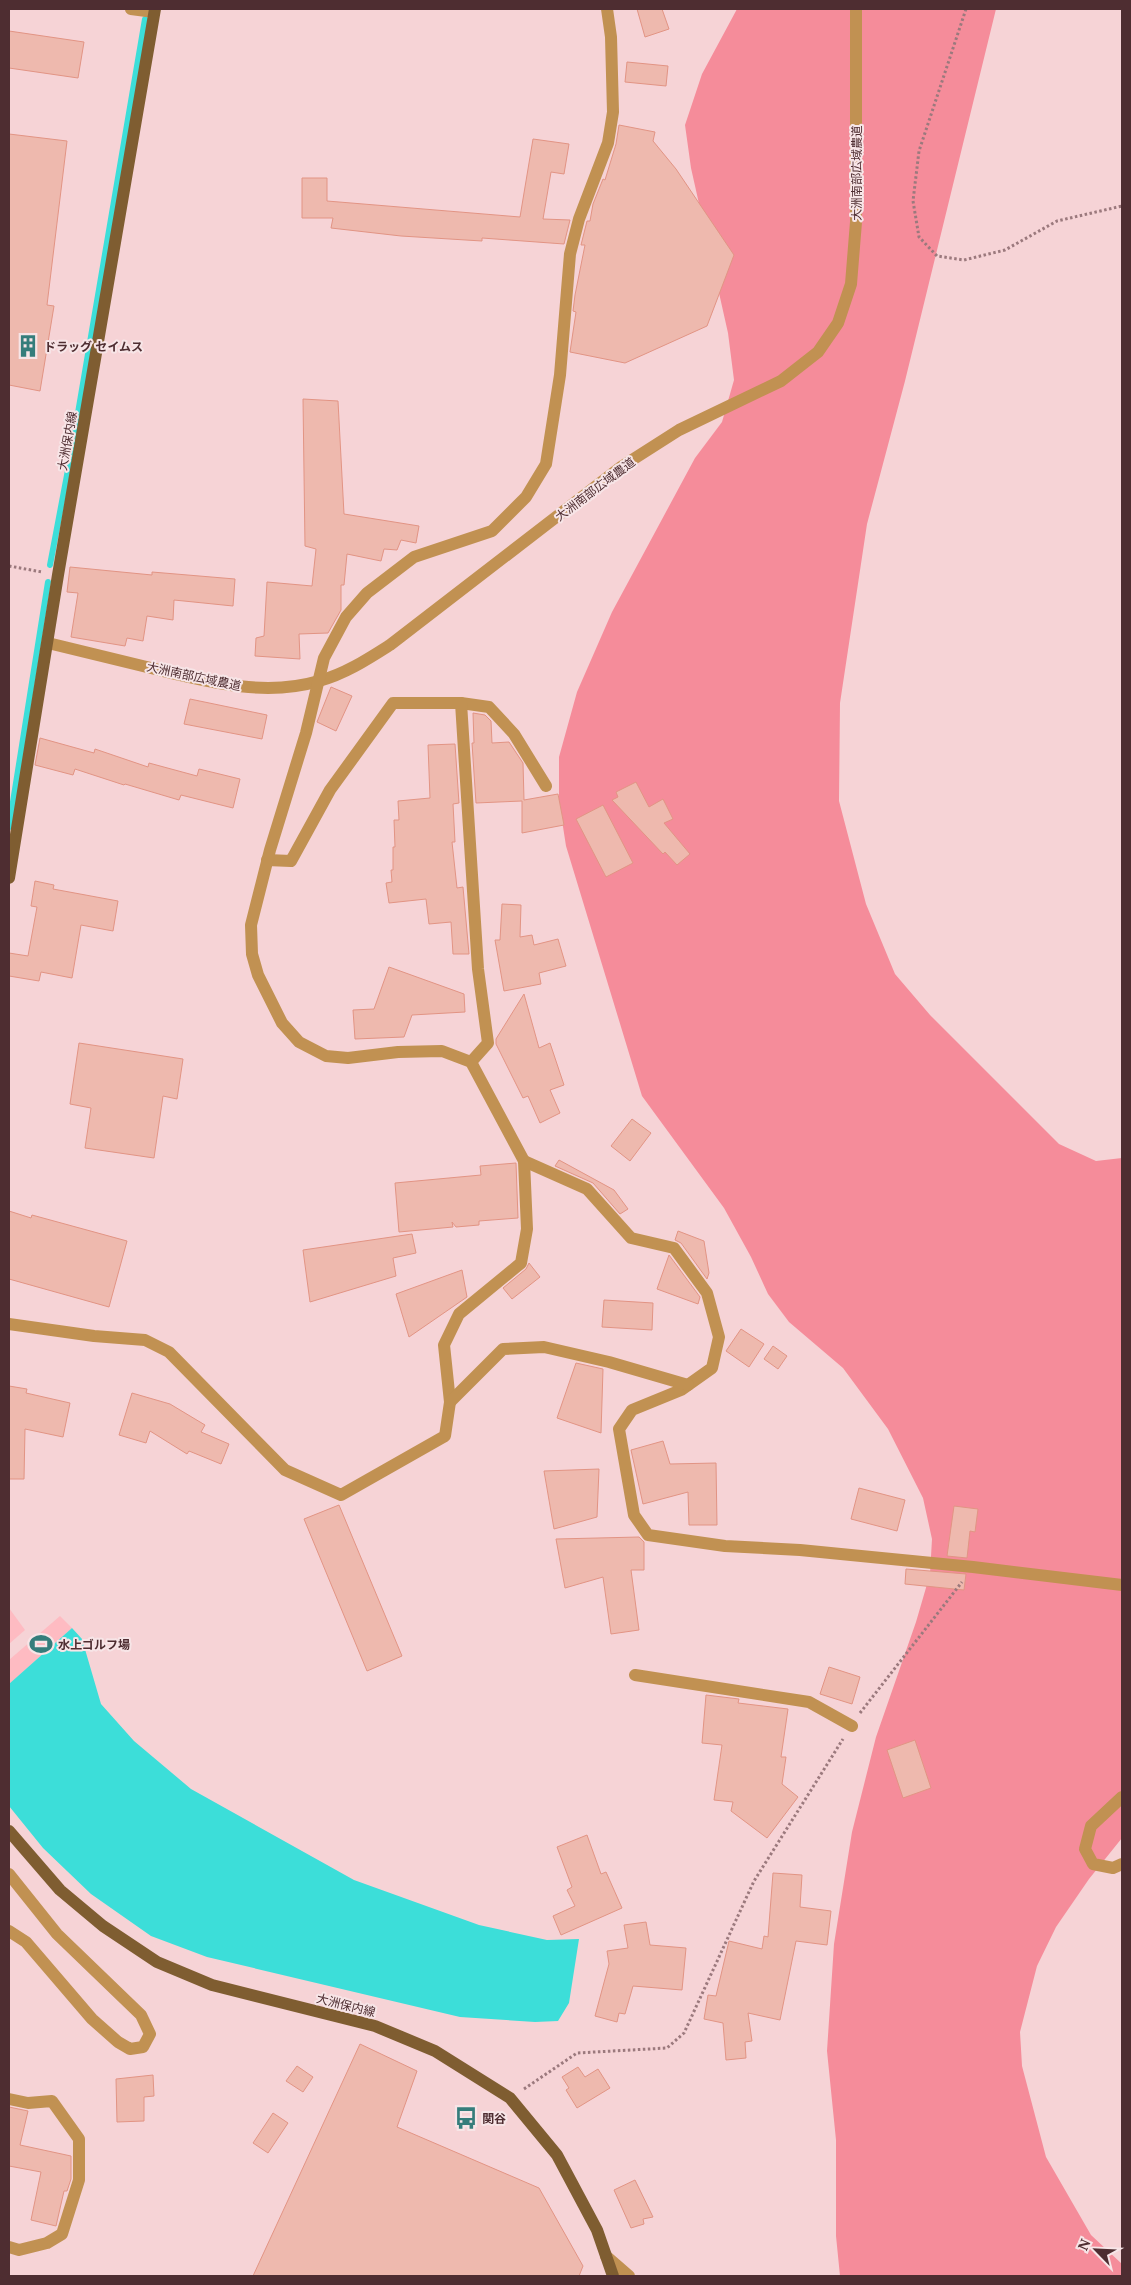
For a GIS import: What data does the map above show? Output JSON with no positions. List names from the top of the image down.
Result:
{
  "streets": {
    "main road": ["大洲保内線"],
    "street": ["大洲南部広域農道"]
  },
  "crossings": [
    ["大洲南部広域農道", "大洲保内線"]
  ],
  "places": {
    "building": ["ドラッグ セイムス"],
    "sports": ["水上ゴルフ場"],
    "bus stop": ["関谷"]
  },
  "north": "top left"
}
